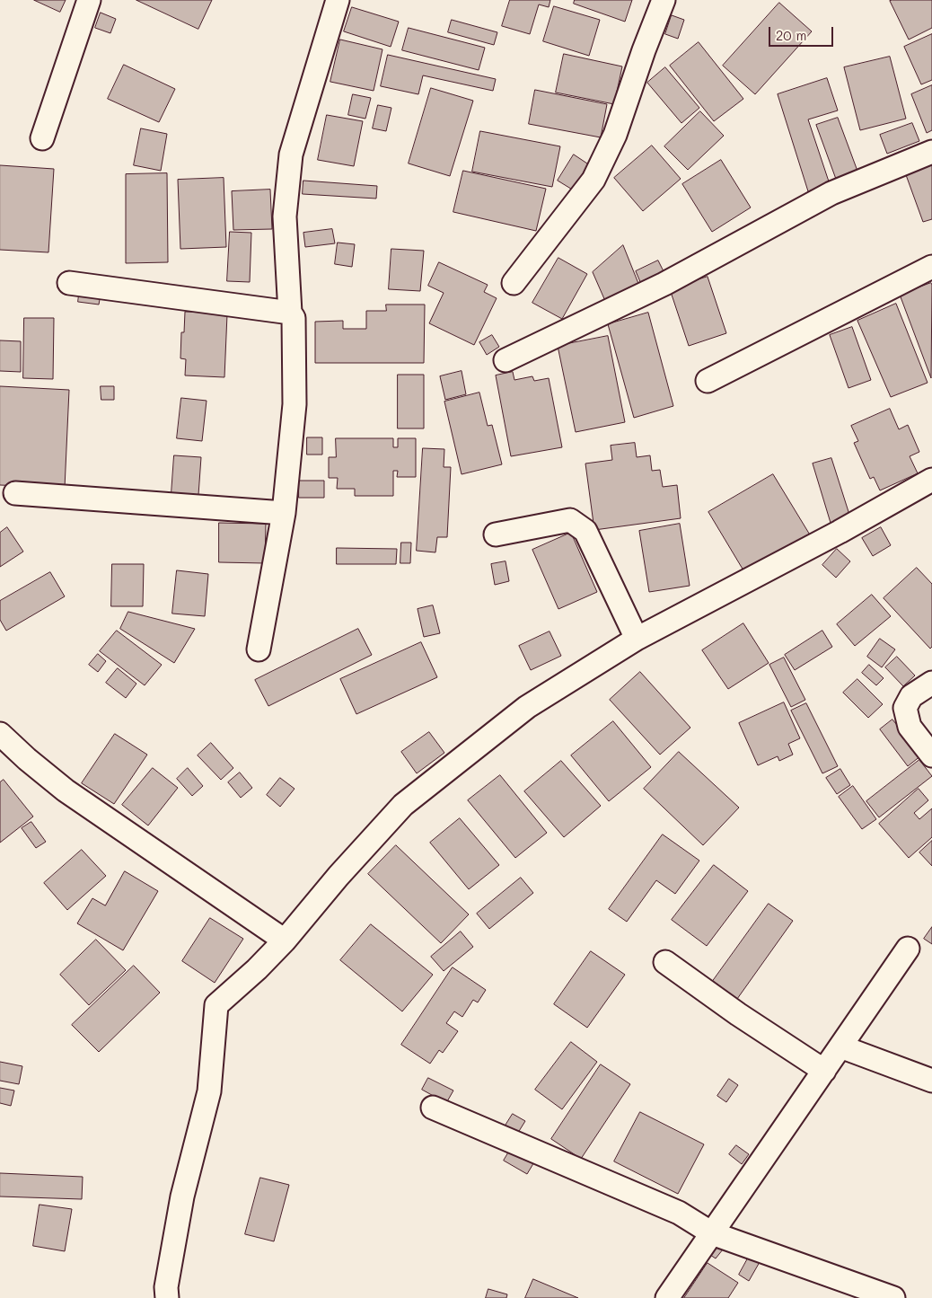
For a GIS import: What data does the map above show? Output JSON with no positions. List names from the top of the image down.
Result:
{
  "scale_bar": "20 m"
}
